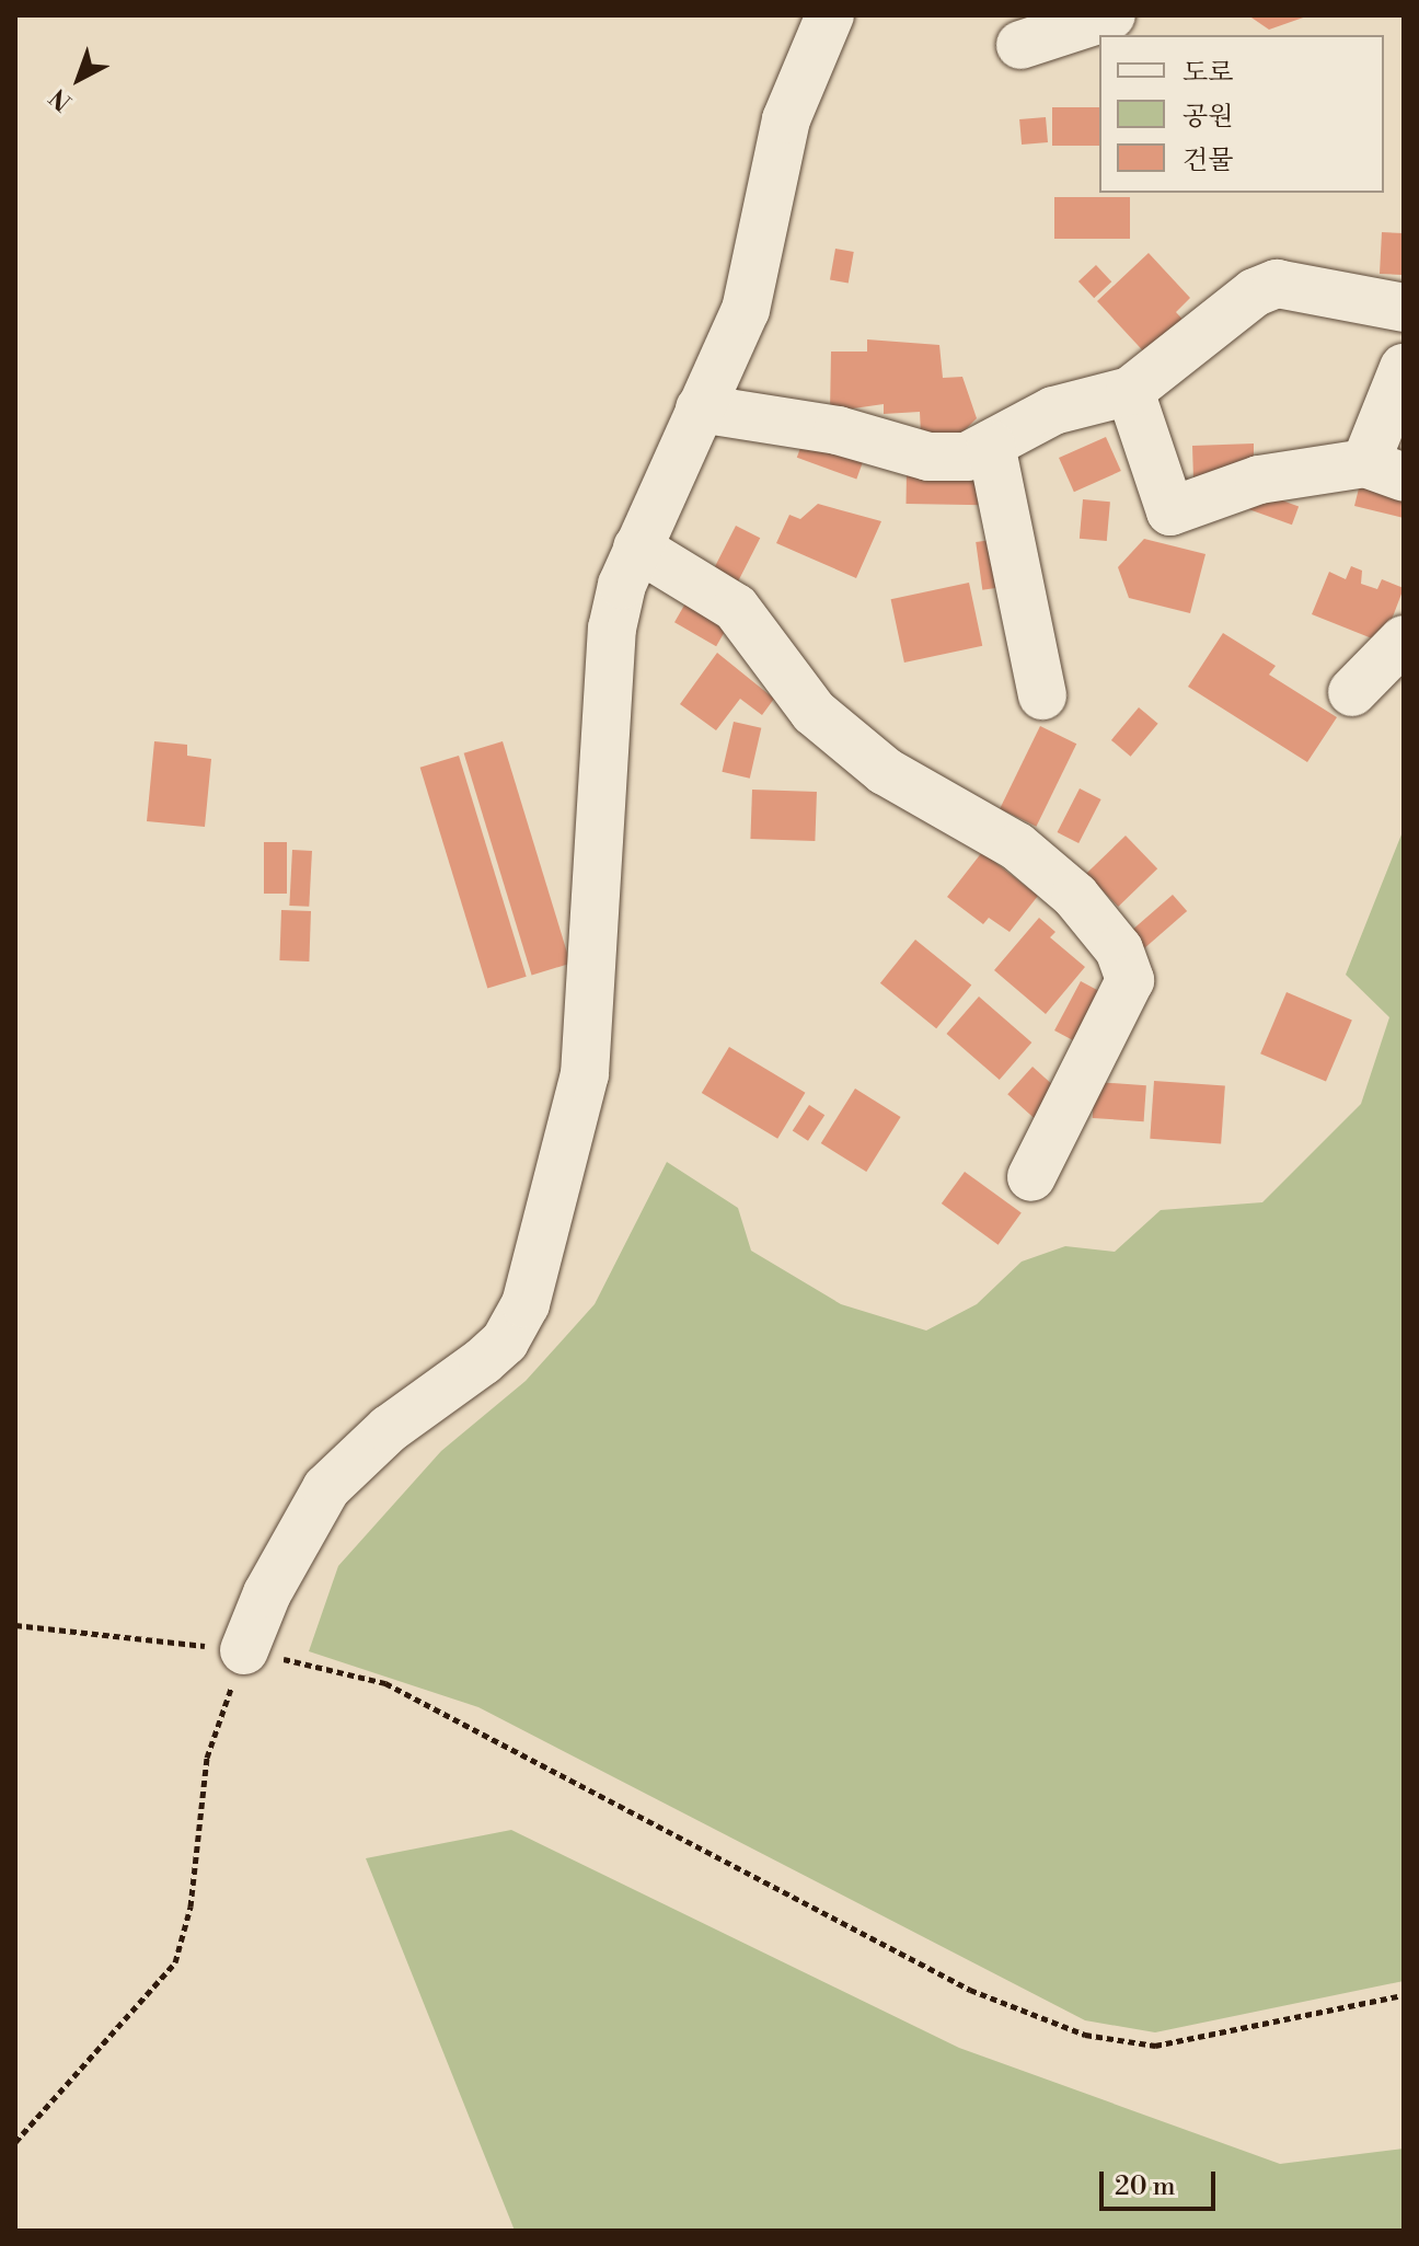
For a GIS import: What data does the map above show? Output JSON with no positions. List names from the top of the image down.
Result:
{
  "legend": ["도로", "공원", "건물"],
  "scale_bar": "20 m",
  "north": "bottom left"
}
